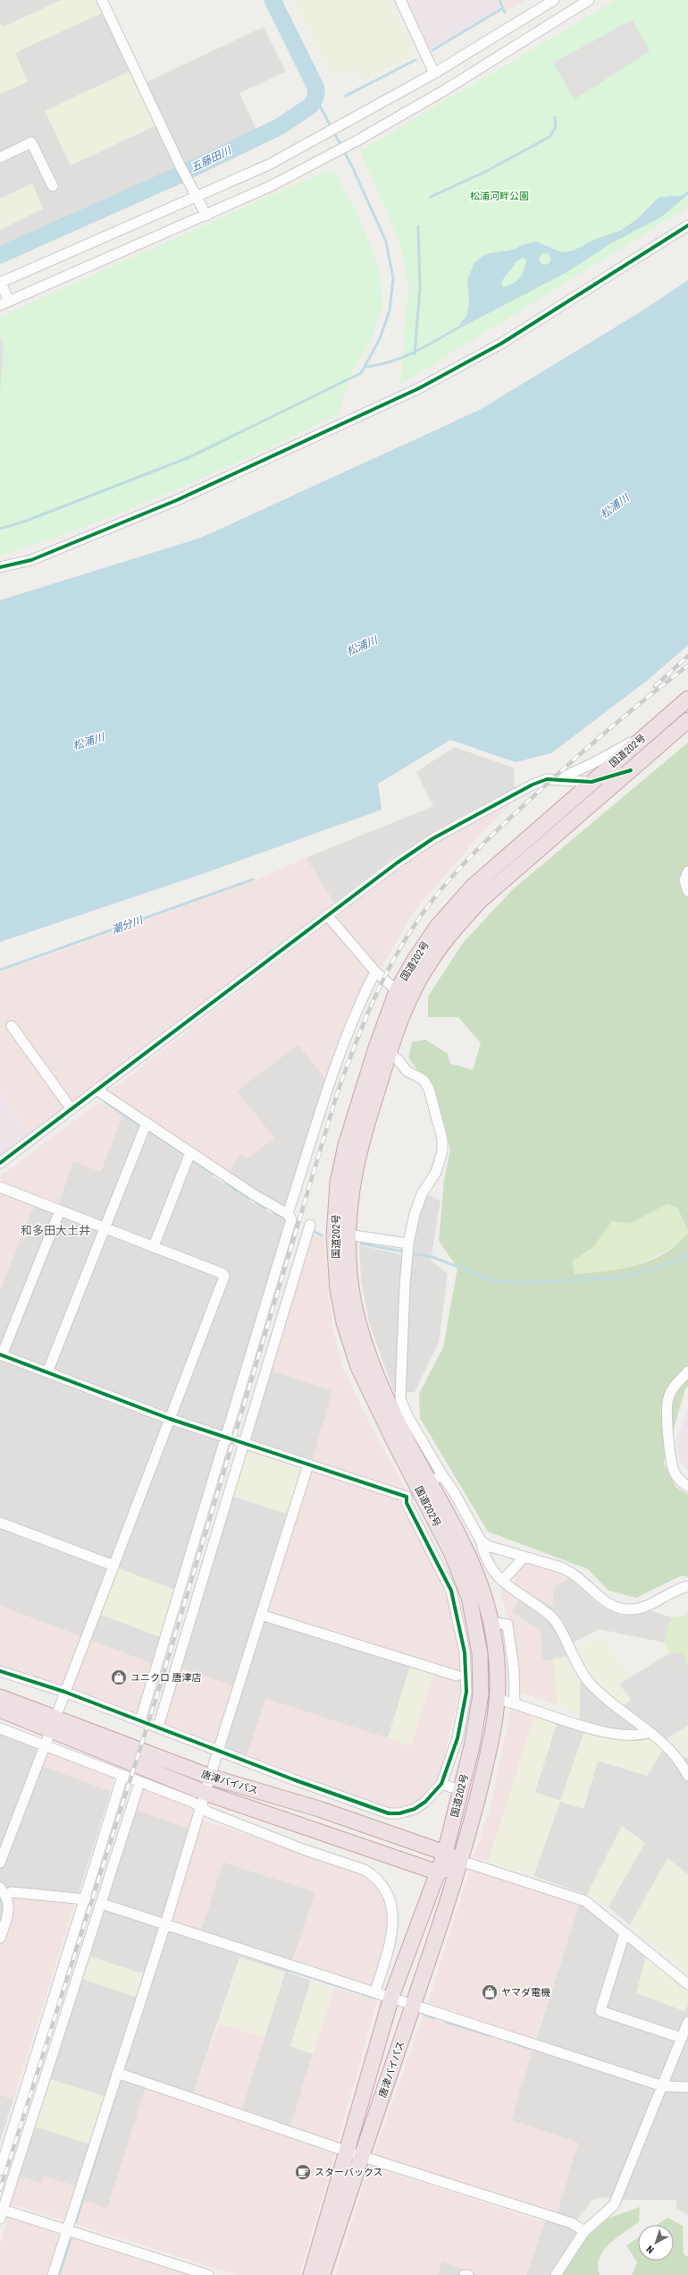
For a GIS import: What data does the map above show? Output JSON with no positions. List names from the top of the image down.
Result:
{
  "streets": {
    "highway": ["国道202号", "唐津バイパス"]
  },
  "crossings": [
    ["国道202号", "唐津バイパス"]
  ],
  "districts": ["和多田大土井"],
  "water": ["五藤田川", "松浦川", "潮分川"],
  "parks": ["松浦河畔公園"],
  "places": {
    "shop": ["ユニクロ 唐津店", "ヤマダ電機"],
    "cafe": ["スターバックス"]
  },
  "north": "bottom left"
}
